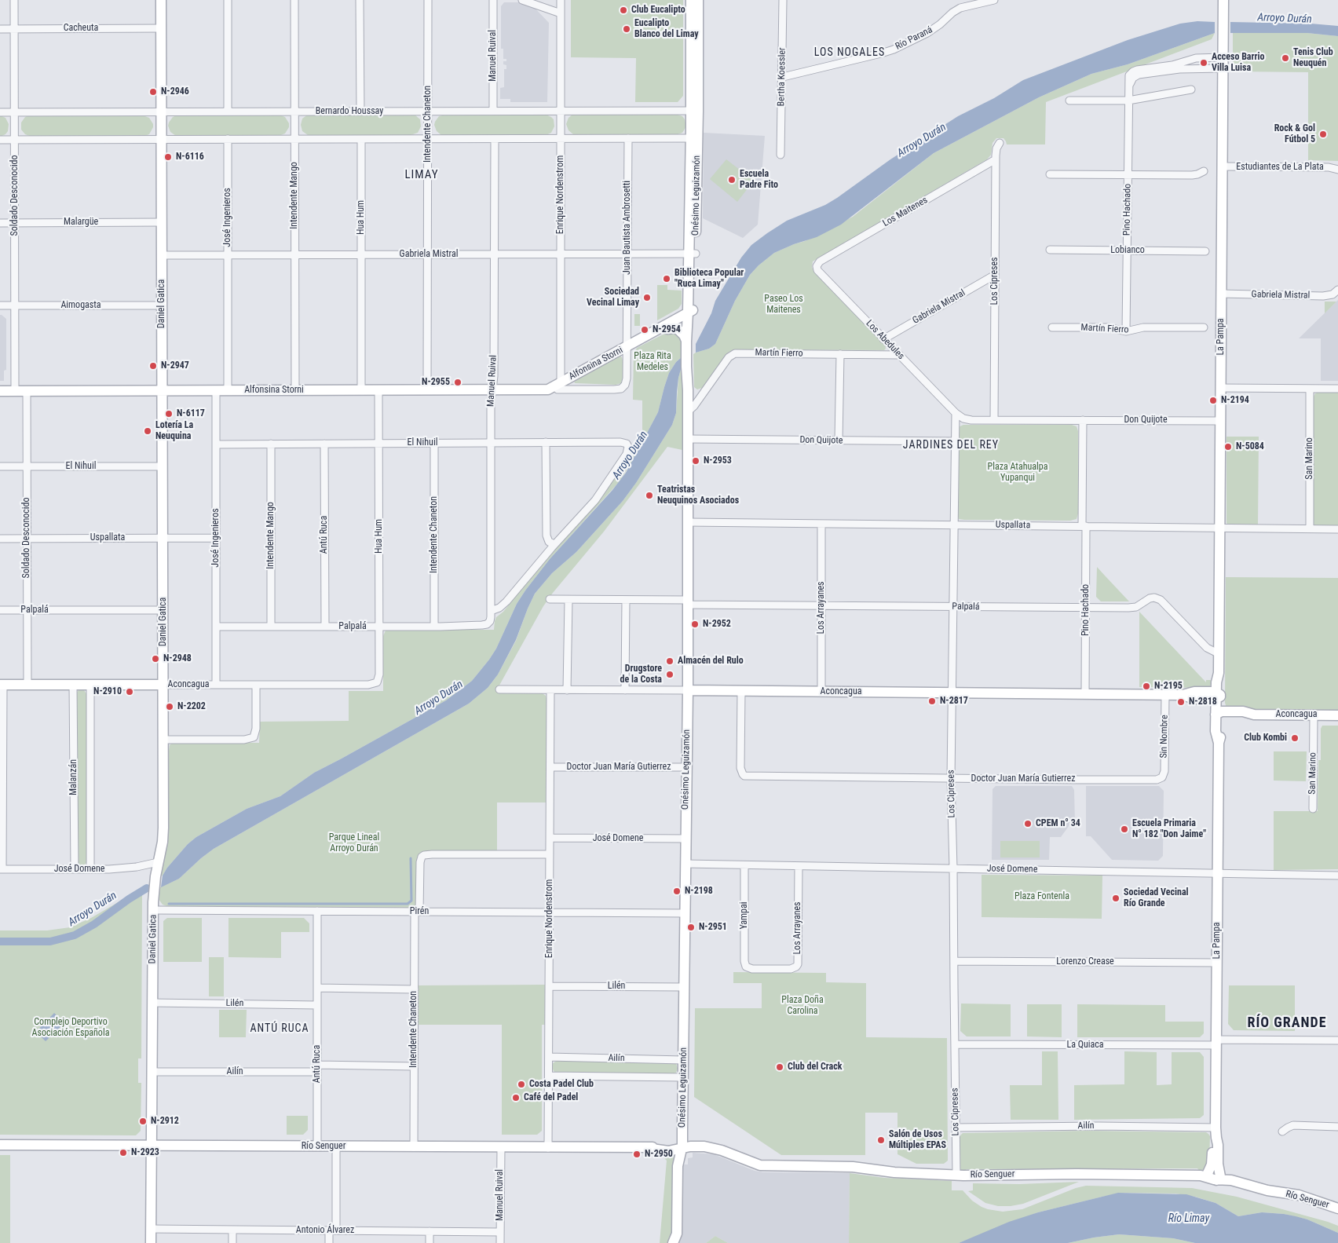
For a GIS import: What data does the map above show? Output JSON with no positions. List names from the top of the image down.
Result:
{
  "streets": {
    "street": [
      "Cacheuta",
      "Río Paraná",
      "Manuel Ruival",
      "Bertha Koessler",
      "Bernardo Houssay",
      "Intendente Chaneton",
      "Estudiantes de La Plata",
      "Enrique Nordenstrom",
      "Soldado Desconocido",
      "Intendente Mango",
      "Onésimo Leguizamón",
      "Pino Hachado",
      "Los Maitenes",
      "José Ingenieros",
      "Hua Hum",
      "Malargüe",
      "Juan Bautista Ambrosetti",
      "Lobianco",
      "Gabriela Mistral",
      "Los Cipreses",
      "Daniel Gatica",
      "Aimogasta",
      "Martín Fierro",
      "La Pampa",
      "Los Abedules",
      "Alfonsina Storni",
      "Don Quijote",
      "El Nihuil",
      "San Marino",
      "Uspallata",
      "Antú Ruca",
      "Palpalá",
      "Los Arrayanes",
      "Aconcagua",
      "Sin Nombre",
      "Doctor Juan María Gutierrez",
      "Malanzán",
      "José Domene",
      "Pirén",
      "Yampai",
      "Lorenzo Crease",
      "Lilén",
      "La Quiaca",
      "Ailín",
      "Río Senguer",
      "Antonio Álvarez"
    ]
  },
  "crossings": [
    ["Cacheuta", "Soldado Desconocido"],
    ["Cacheuta", "Daniel Gatica"],
    ["Río Paraná", "Bertha Koessler"],
    ["Manuel Ruival", "Bernardo Houssay"],
    ["Manuel Ruival", "Gabriela Mistral"],
    ["Manuel Ruival", "Alfonsina Storni"],
    ["Manuel Ruival", "El Nihuil"],
    ["Manuel Ruival", "Palpalá"],
    ["Manuel Ruival", "Río Senguer"],
    ["Manuel Ruival", "Antonio Álvarez"],
    ["Bernardo Houssay", "Intendente Chaneton"],
    ["Bernardo Houssay", "Enrique Nordenstrom"],
    ["Bernardo Houssay", "Soldado Desconocido"],
    ["Bernardo Houssay", "Intendente Mango"],
    ["Bernardo Houssay", "Onésimo Leguizamón"],
    ["Bernardo Houssay", "Daniel Gatica"],
    ["Intendente Chaneton", "Enrique Nordenstrom"],
    ["Intendente Chaneton", "Gabriela Mistral"],
    ["Intendente Chaneton", "Alfonsina Storni"],
    ["Intendente Chaneton", "El Nihuil"],
    ["Intendente Chaneton", "Palpalá"],
    ["Intendente Chaneton", "Pirén"],
    ["Intendente Chaneton", "Ailín"],
    ["Intendente Chaneton", "Río Senguer"],
    ["Estudiantes de La Plata", "La Pampa"],
    ["Enrique Nordenstrom", "Gabriela Mistral"],
    ["Enrique Nordenstrom", "Alfonsina Storni"],
    ["Enrique Nordenstrom", "Aconcagua"],
    ["Enrique Nordenstrom", "Doctor Juan María Gutierrez"],
    ["Enrique Nordenstrom", "José Domene"],
    ["Enrique Nordenstrom", "Pirén"],
    ["Enrique Nordenstrom", "Lilén"],
    ["Enrique Nordenstrom", "Ailín"],
    ["Enrique Nordenstrom", "Río Senguer"],
    ["Soldado Desconocido", "Malargüe"],
    ["Soldado Desconocido", "Aimogasta"],
    ["Soldado Desconocido", "Alfonsina Storni"],
    ["Soldado Desconocido", "El Nihuil"],
    ["Soldado Desconocido", "Uspallata"],
    ["Soldado Desconocido", "Palpalá"],
    ["Soldado Desconocido", "Aconcagua"],
    ["Intendente Mango", "Gabriela Mistral"],
    ["Intendente Mango", "Alfonsina Storni"],
    ["Intendente Mango", "El Nihuil"],
    ["Intendente Mango", "Palpalá"],
    ["Onésimo Leguizamón", "Gabriela Mistral"],
    ["Onésimo Leguizamón", "Martín Fierro"],
    ["Onésimo Leguizamón", "Alfonsina Storni"],
    ["Onésimo Leguizamón", "Don Quijote"],
    ["Onésimo Leguizamón", "Uspallata"],
    ["Onésimo Leguizamón", "Palpalá"],
    ["Onésimo Leguizamón", "Aconcagua"],
    ["Onésimo Leguizamón", "Doctor Juan María Gutierrez"],
    ["Onésimo Leguizamón", "José Domene"],
    ["Onésimo Leguizamón", "Pirén"],
    ["Onésimo Leguizamón", "Lilén"],
    ["Onésimo Leguizamón", "Ailín"],
    ["Onésimo Leguizamón", "Río Senguer"],
    ["Pino Hachado", "Lobianco"],
    ["Pino Hachado", "Martín Fierro"],
    ["Pino Hachado", "La Pampa"],
    ["Pino Hachado", "Don Quijote"],
    ["Pino Hachado", "Uspallata"],
    ["Pino Hachado", "Palpalá"],
    ["Pino Hachado", "Aconcagua"],
    ["Los Maitenes", "Los Cipreses"],
    ["Los Maitenes", "Los Abedules"],
    ["José Ingenieros", "Gabriela Mistral"],
    ["José Ingenieros", "Alfonsina Storni"],
    ["José Ingenieros", "El Nihuil"],
    ["José Ingenieros", "Uspallata"],
    ["José Ingenieros", "Palpalá"],
    ["José Ingenieros", "Aconcagua"],
    ["Hua Hum", "Gabriela Mistral"],
    ["Hua Hum", "Alfonsina Storni"],
    ["Hua Hum", "El Nihuil"],
    ["Hua Hum", "Palpalá"],
    ["Hua Hum", "Aconcagua"],
    ["Malargüe", "Daniel Gatica"],
    ["Juan Bautista Ambrosetti", "Gabriela Mistral"],
    ["Juan Bautista Ambrosetti", "Alfonsina Storni"],
    ["Gabriela Mistral", "Los Cipreses"],
    ["Gabriela Mistral", "Daniel Gatica"],
    ["Gabriela Mistral", "La Pampa"],
    ["Gabriela Mistral", "Los Abedules"],
    ["Los Cipreses", "Los Abedules"],
    ["Los Cipreses", "Don Quijote"],
    ["Los Cipreses", "Uspallata"],
    ["Los Cipreses", "Palpalá"],
    ["Los Cipreses", "Aconcagua"],
    ["Los Cipreses", "Doctor Juan María Gutierrez"],
    ["Los Cipreses", "José Domene"],
    ["Los Cipreses", "Lorenzo Crease"],
    ["Los Cipreses", "La Quiaca"],
    ["Los Cipreses", "Ailín"],
    ["Los Cipreses", "Río Senguer"],
    ["Daniel Gatica", "Aimogasta"],
    ["Daniel Gatica", "Alfonsina Storni"],
    ["Daniel Gatica", "El Nihuil"],
    ["Daniel Gatica", "Uspallata"],
    ["Daniel Gatica", "Palpalá"],
    ["Daniel Gatica", "Aconcagua"],
    ["Daniel Gatica", "José Domene"],
    ["Daniel Gatica", "Pirén"],
    ["Daniel Gatica", "Lilén"],
    ["Daniel Gatica", "Ailín"],
    ["Daniel Gatica", "Río Senguer"],
    ["Daniel Gatica", "Antonio Álvarez"],
    ["Martín Fierro", "Los Abedules"],
    ["La Pampa", "Don Quijote"],
    ["La Pampa", "Uspallata"],
    ["La Pampa", "Palpalá"],
    ["La Pampa", "Aconcagua"],
    ["La Pampa", "José Domene"],
    ["La Pampa", "Lorenzo Crease"],
    ["La Pampa", "La Quiaca"],
    ["La Pampa", "Ailín"],
    ["La Pampa", "Río Senguer"],
    ["Los Abedules", "Don Quijote"],
    ["El Nihuil", "Antú Ruca"],
    ["San Marino", "Uspallata"],
    ["San Marino", "Aconcagua"],
    ["Uspallata", "Los Arrayanes"],
    ["Antú Ruca", "Palpalá"],
    ["Antú Ruca", "Pirén"],
    ["Antú Ruca", "Lilén"],
    ["Antú Ruca", "Ailín"],
    ["Antú Ruca", "Río Senguer"],
    ["Palpalá", "Los Arrayanes"],
    ["Los Arrayanes", "Aconcagua"],
    ["Los Arrayanes", "José Domene"],
    ["Los Arrayanes", "Yampai"],
    ["Aconcagua", "Sin Nombre"],
    ["Aconcagua", "Doctor Juan María Gutierrez"],
    ["Aconcagua", "Malanzán"],
    ["Sin Nombre", "Doctor Juan María Gutierrez"],
    ["Malanzán", "José Domene"],
    ["José Domene", "Yampai"]
  ],
  "districts": [
    "LOS NOGALES",
    "LIMAY",
    "JARDINES DEL REY",
    "RÍO GRANDE",
    "ANTÚ RUCA"
  ],
  "water": ["Arroyo Durán", "Río Limay"],
  "parks": [
    "Paseo Los Maitenes",
    "Plaza Rita Medeles",
    "Plaza Atahualpa Yupanqui",
    "Parque Lineal Arroyo Durán",
    "Plaza Fontenla",
    "Plaza Doña Carolina",
    "Complejo Deportivo Asociación Española"
  ],
  "places": [
    "Club Eucalipto",
    "Eucalipto Blanco del Limay",
    "Tenis Club Neuquén",
    "Acceso Barrio Villa Luisa",
    "N-2946",
    "Rock & Gol Fútbol 5",
    "N-6116",
    "Escuela Padre Fito",
    "Biblioteca Popular \"Ruca Limay\"",
    "Sociedad Vecinal Limay",
    "N-2954",
    "N-2947",
    "N-2955",
    "N-2194",
    "N-6117",
    "Lotería La Neuquina",
    "N-5084",
    "N-2953",
    "Teatristas Neuquinos Asociados",
    "N-2952",
    "N-2948",
    "Almacén del Rulo",
    "Drugstore de la Costa",
    "N-2195",
    "N-2910",
    "N-2817",
    "N-2818",
    "N-2202",
    "Club Kombi",
    "CPEM n° 34",
    "Escuela Primaria N° 182 \"Don Jaime\"",
    "N-2198",
    "Sociedad Vecinal Río Grande",
    "N-2951",
    "Club del Crack",
    "Costa Padel Club",
    "Café del Padel",
    "N-2912",
    "Salón de Usos Múltiples EPAS",
    "N-2923",
    "N-2950"
  ]
}
